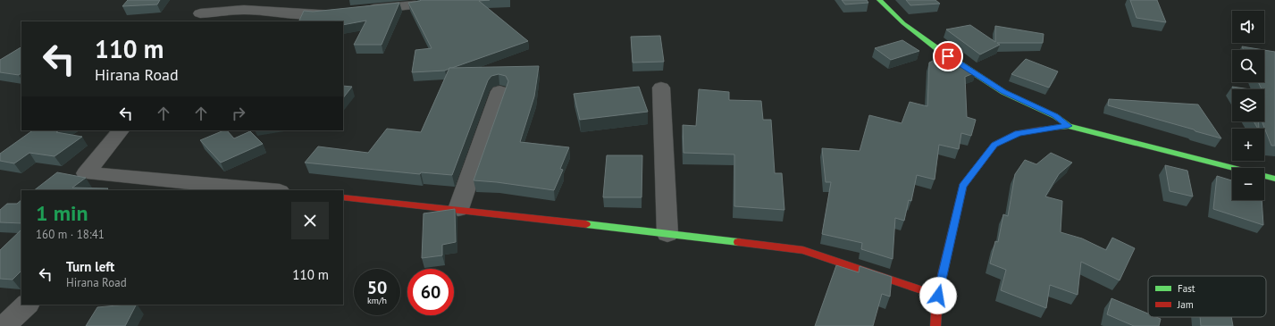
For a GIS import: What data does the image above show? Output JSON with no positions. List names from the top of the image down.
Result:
{
  "legend": ["Fast", "Jam"],
  "page": {
    "map_buttons": ["+", "−"],
    "turn": ["110 m", "Hirana Road"],
    "heading": ["1 min", "160 m · 18:41"],
    "list": [
      {
        "name": "Turn left",
        "note": "Hirana Road",
        "value": "110 m"
      }
    ],
    "speed": "50 km/h",
    "limit": "60"
  }
}
